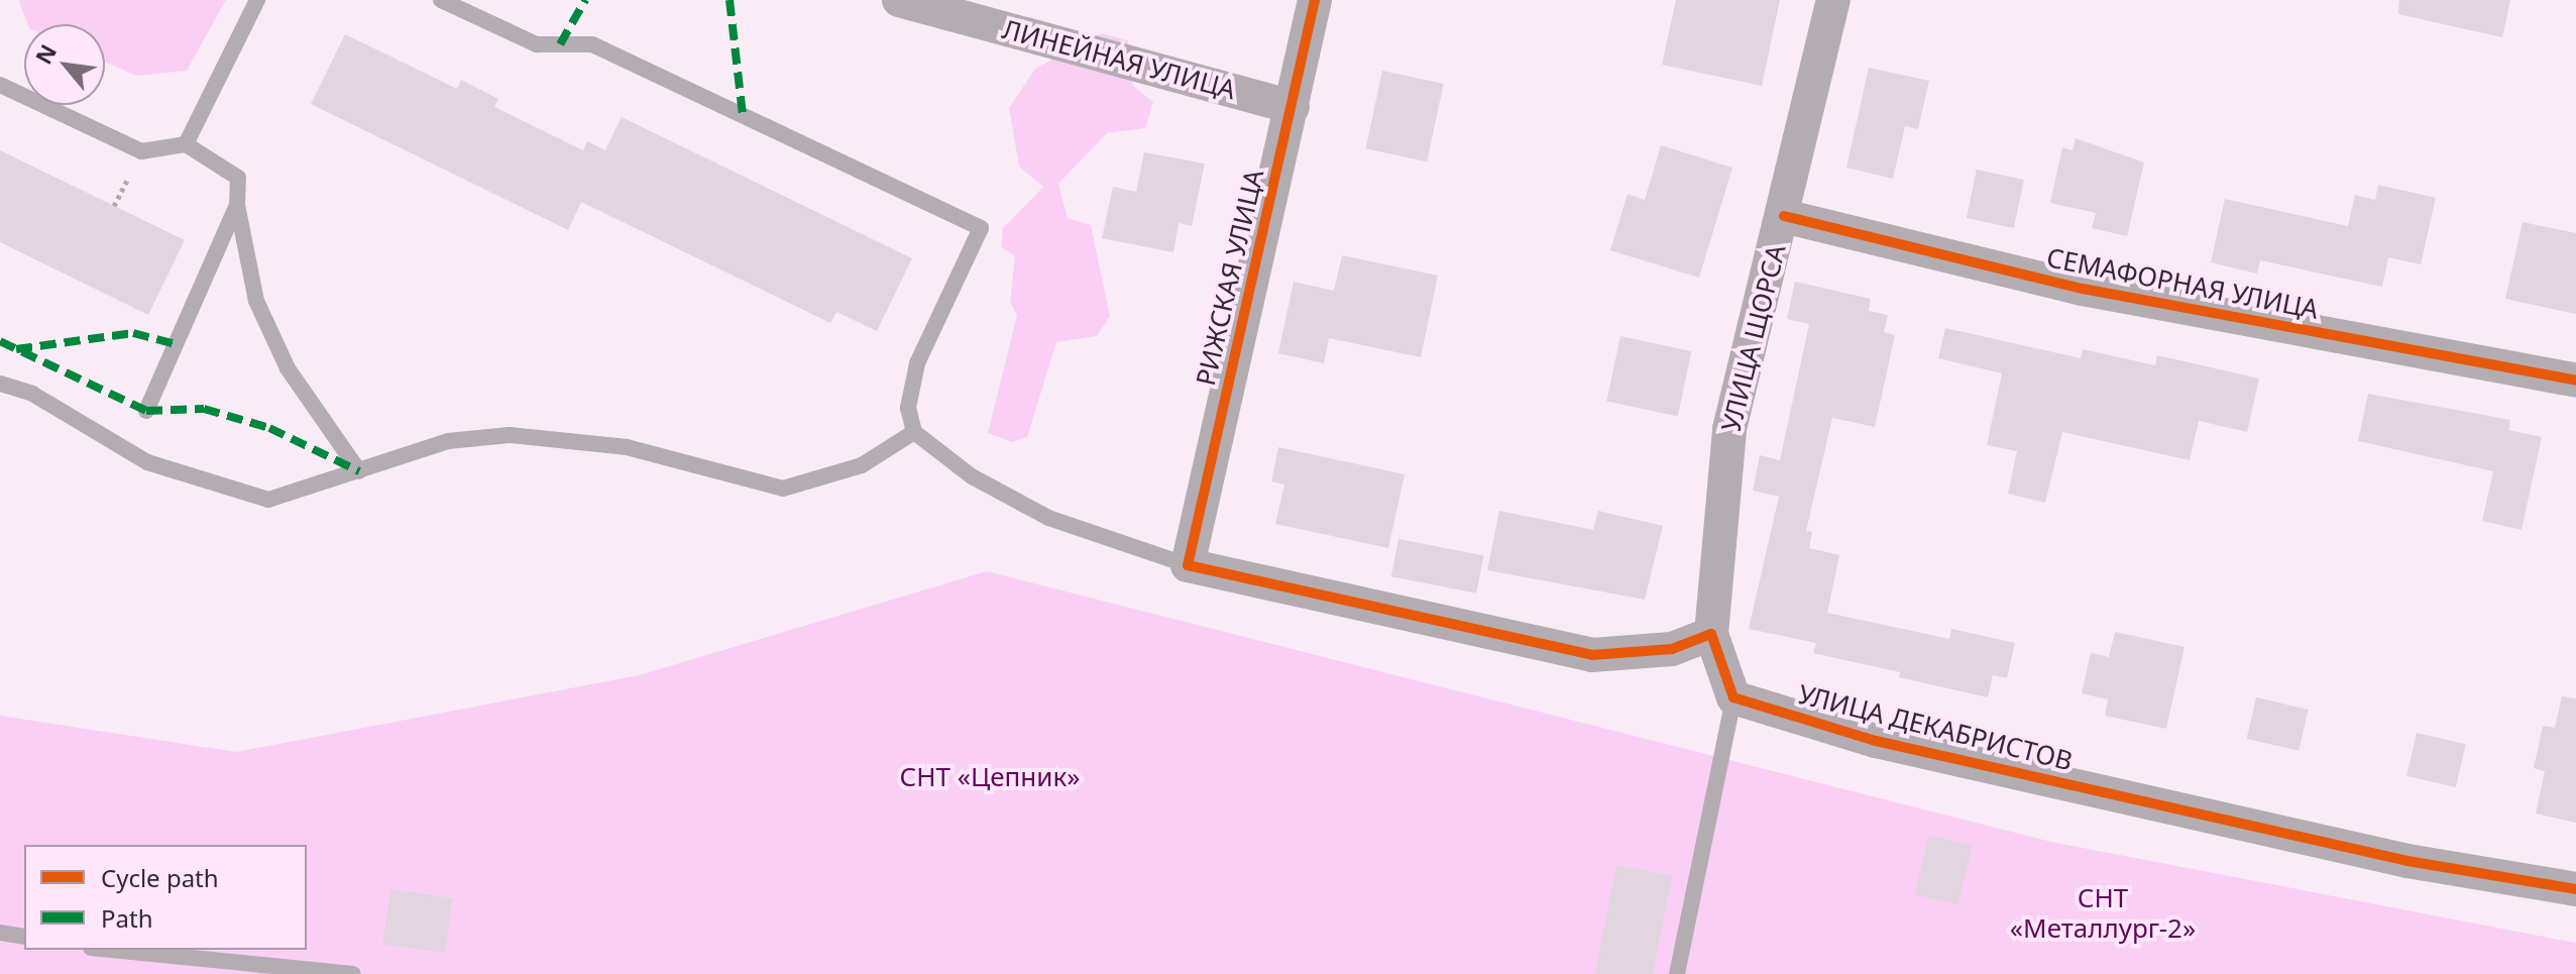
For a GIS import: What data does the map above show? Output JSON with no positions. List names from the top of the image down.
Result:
{
  "streets": {
    "street": [
      "ЛИНЕЙНАЯ УЛИЦА",
      "РИЖСКАЯ УЛИЦА",
      "СЕМАФОРНАЯ УЛИЦА",
      "УЛИЦА ЩОРСА",
      "УЛИЦА ДЕКАБРИСТОВ"
    ]
  },
  "crossings": [
    ["ЛИНЕЙНАЯ УЛИЦА", "РИЖСКАЯ УЛИЦА"],
    ["СЕМАФОРНАЯ УЛИЦА", "УЛИЦА ЩОРСА"]
  ],
  "parks": ["СНТ «Цепник»", "СНТ «Металлург-2»"],
  "legend": ["Cycle path", "Path"],
  "north": "top left"
}
